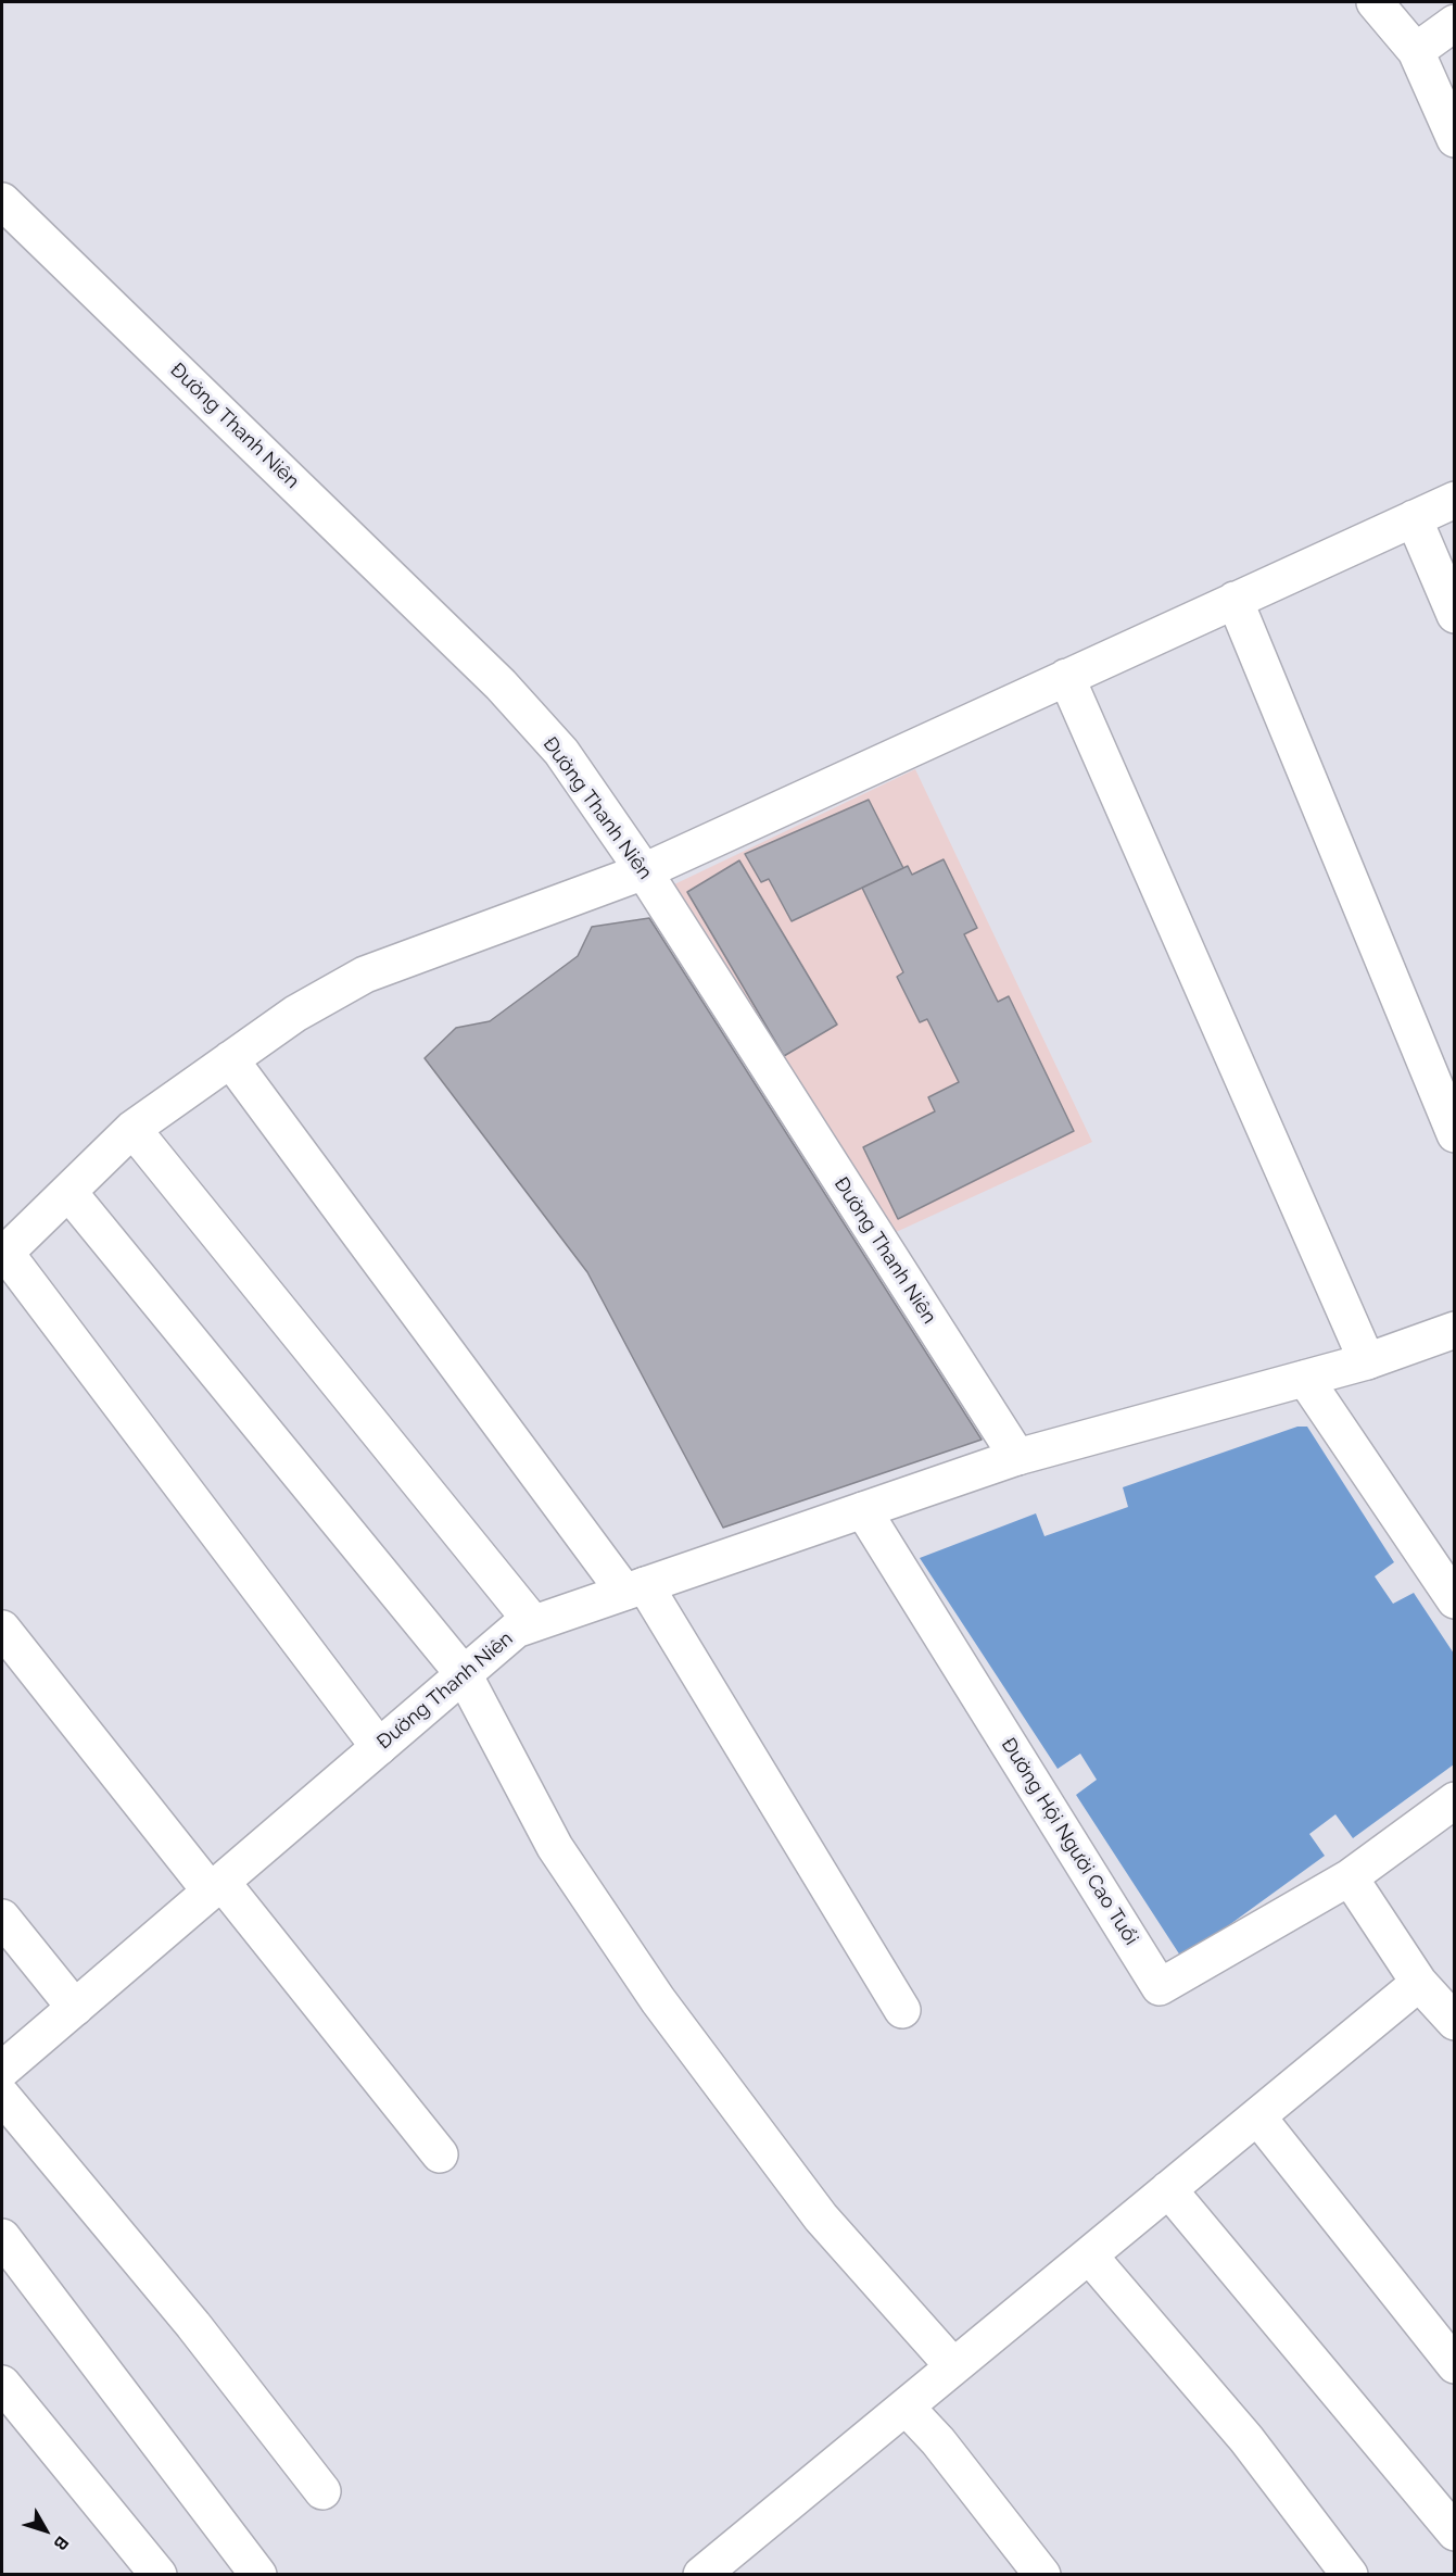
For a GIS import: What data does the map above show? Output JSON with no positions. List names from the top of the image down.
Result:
{
  "streets": {
    "street": ["Đường Thanh Niên", "Đường Hội Người Cao Tuổi"]
  },
  "crossings": [
    ["Đường Thanh Niên", "Đường Hội Người Cao Tuổi"]
  ],
  "north": "bottom right"
}
